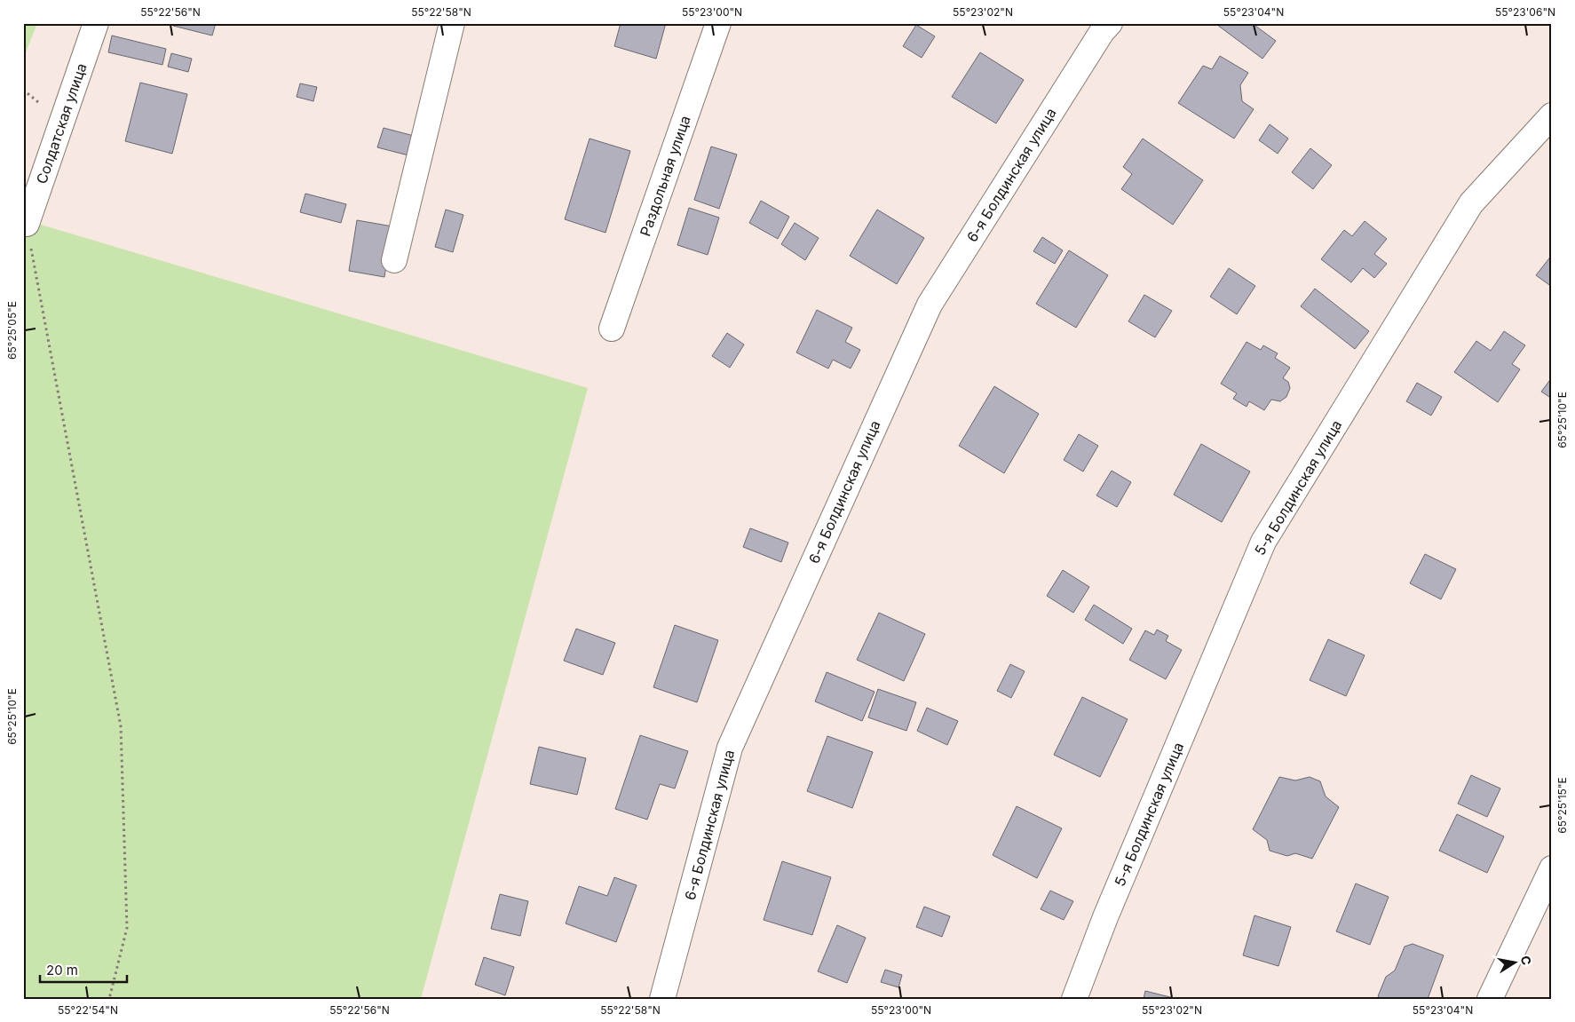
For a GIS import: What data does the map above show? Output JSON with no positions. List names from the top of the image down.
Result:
{
  "streets": {
    "street": [
      "Солдатская улица",
      "6-я Болдинская улица",
      "Раздольная улица",
      "5-я Болдинская улица"
    ]
  },
  "scale_bar": "20 m",
  "north": "right",
  "coordinates": [
    "55°22'56\"N",
    "55°22'58\"N",
    "55°23'00\"N",
    "55°23'02\"N",
    "55°23'04\"N",
    "55°23'06\"N",
    "65°25'05\"E",
    "65°25'10\"E",
    "65°25'15\"E",
    "55°22'54\"N"
  ]
}
